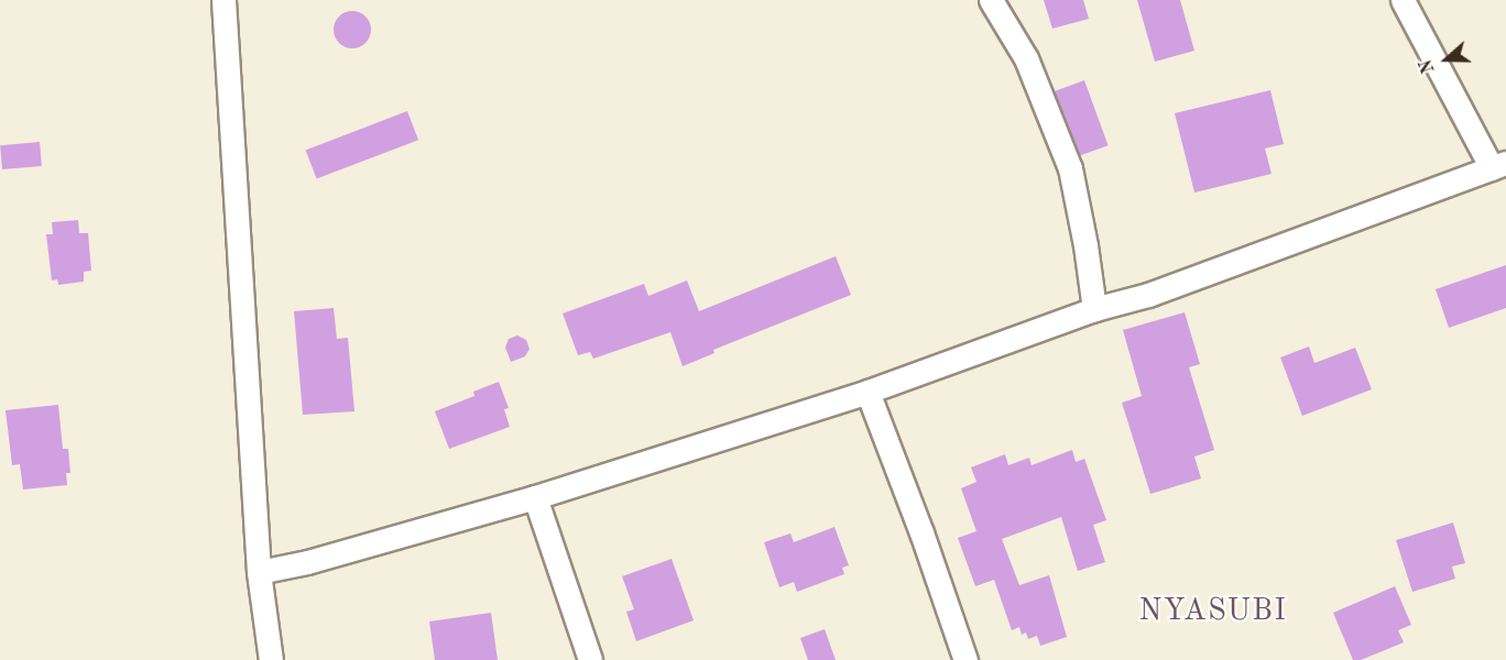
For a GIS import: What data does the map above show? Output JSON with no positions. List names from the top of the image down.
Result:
{
  "districts": ["NYASUBI"],
  "north": "left"
}
